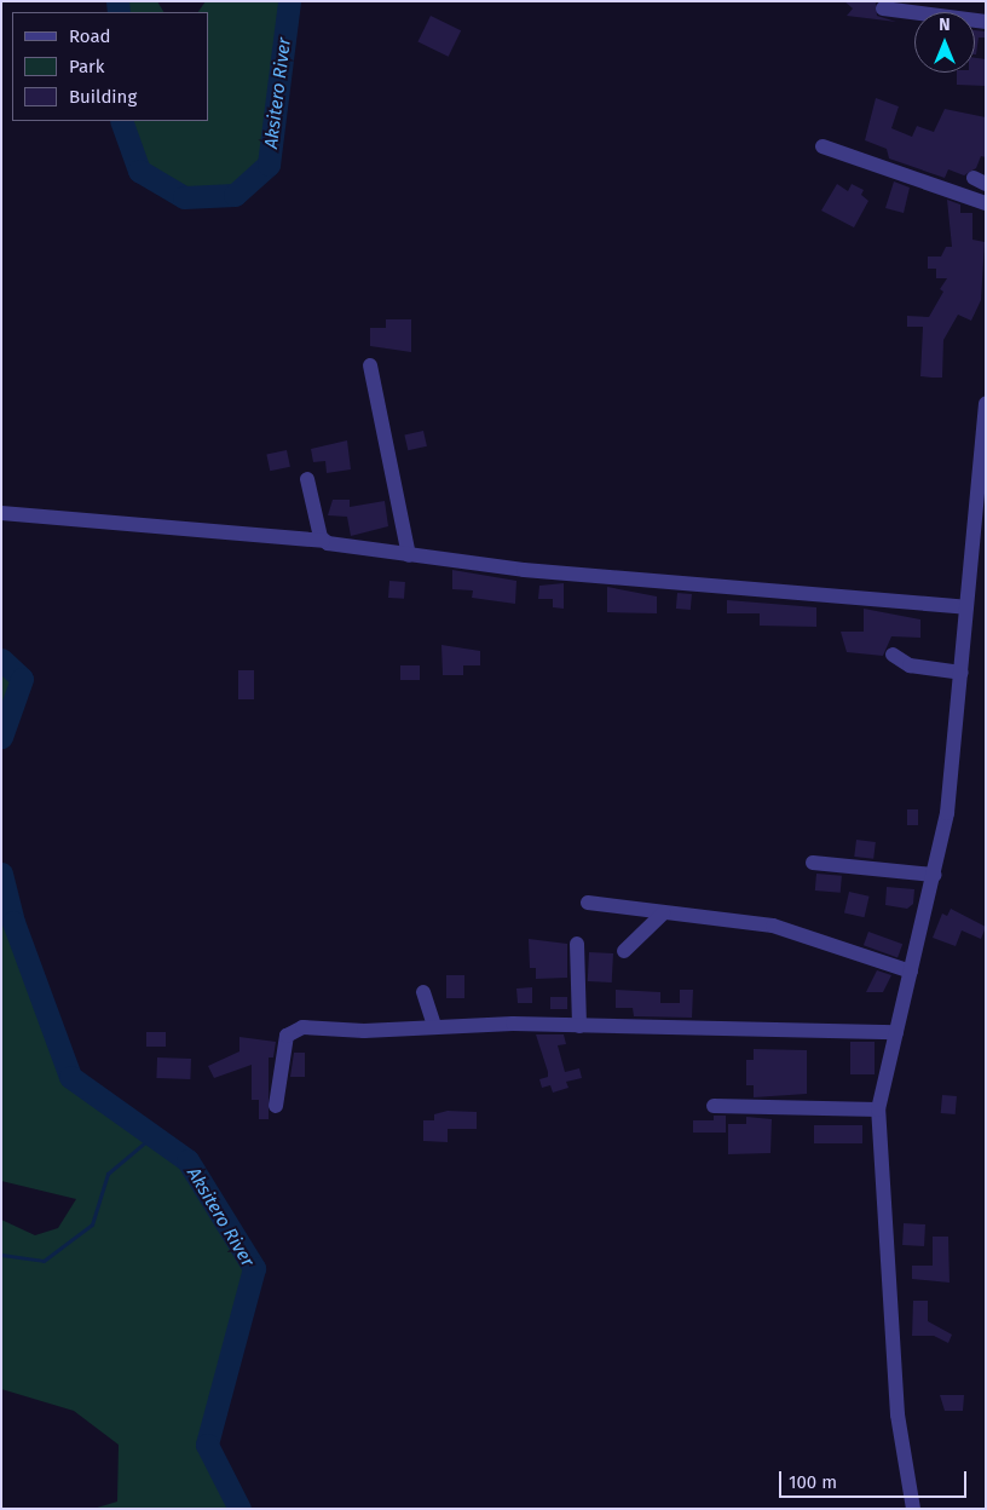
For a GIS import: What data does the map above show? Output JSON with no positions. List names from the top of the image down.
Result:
{
  "water": ["Aksitero River"],
  "legend": ["Road", "Park", "Building"],
  "scale_bar": "100 m",
  "north": "top"
}
